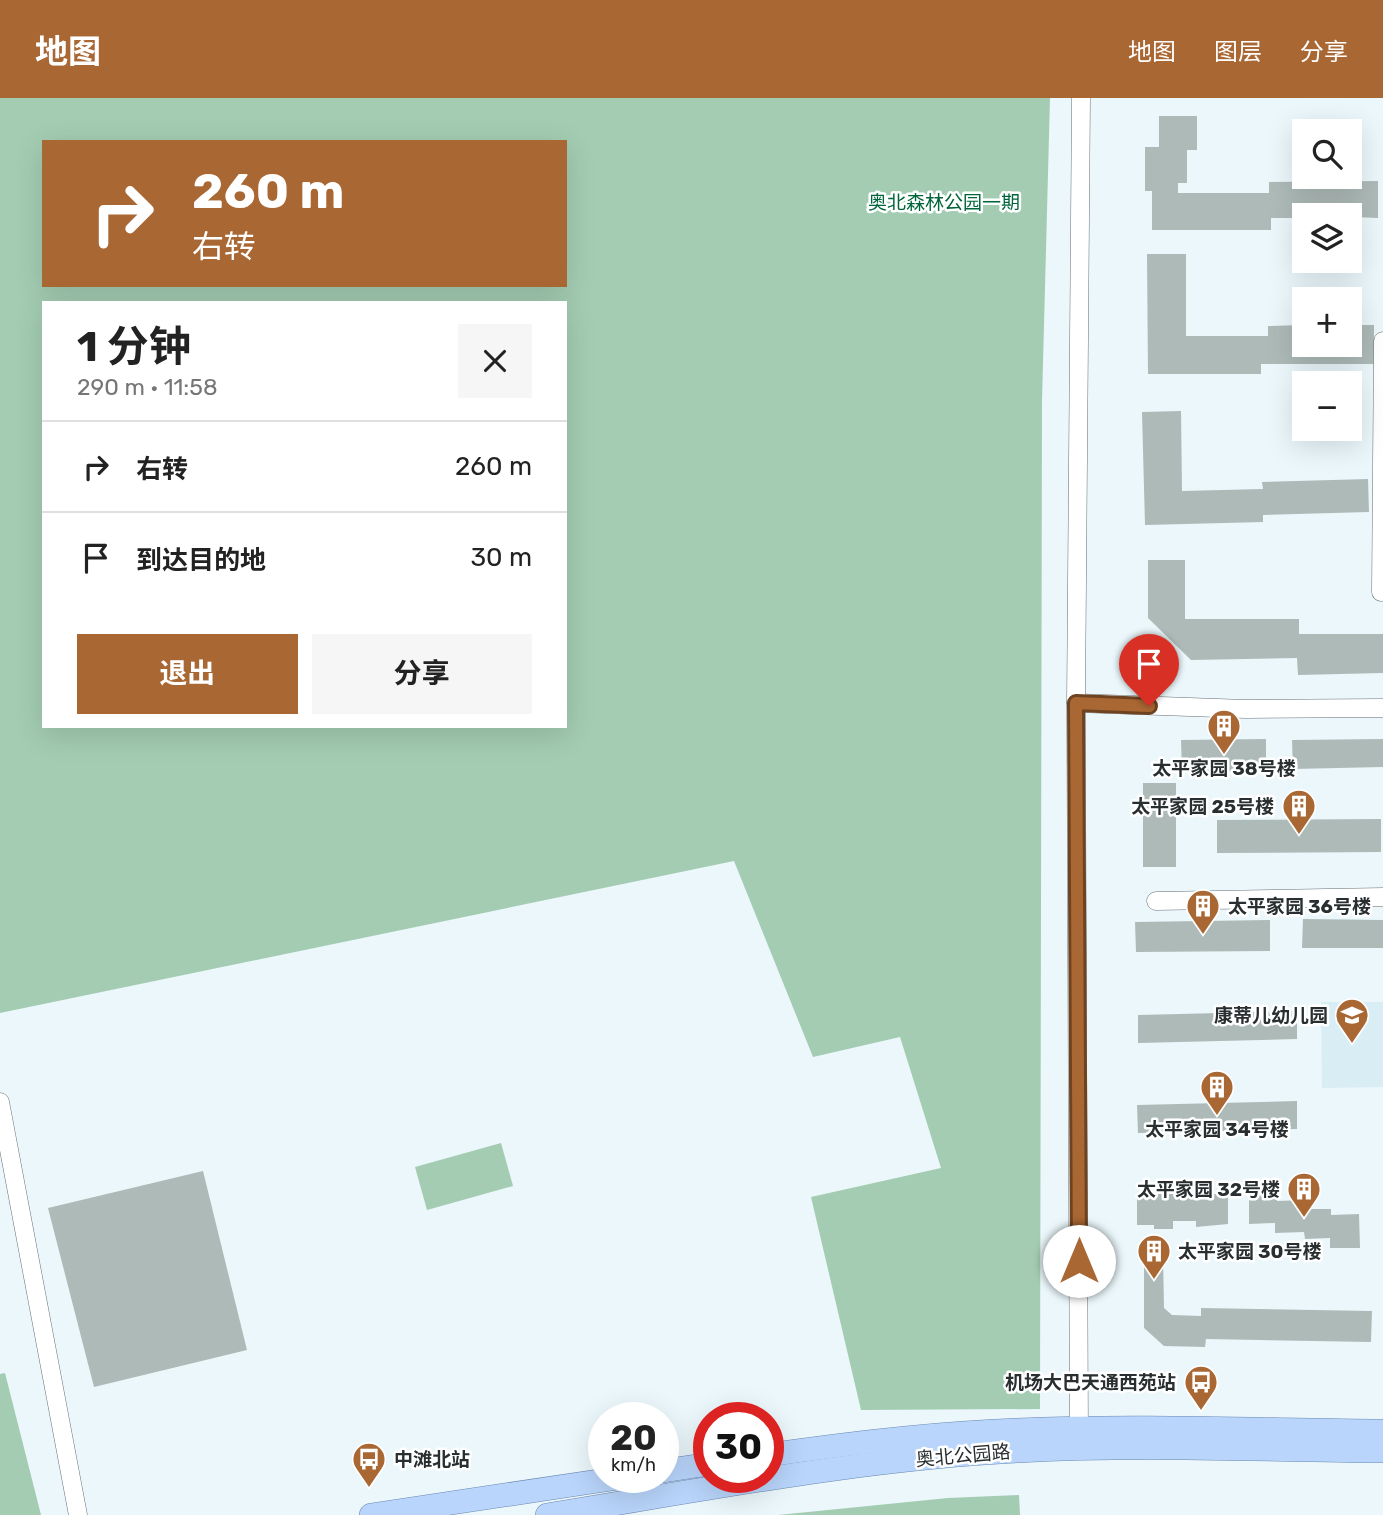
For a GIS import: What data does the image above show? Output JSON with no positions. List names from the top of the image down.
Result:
{
  "streets": {
    "main road": ["奥北公园路"]
  },
  "parks": ["奥北森林公园一期"],
  "places": {
    "building": [
      "太平家园 38号楼",
      "太平家园 25号楼",
      "太平家园 36号楼",
      "太平家园 34号楼",
      "太平家园 32号楼",
      "太平家园 30号楼"
    ],
    "school or university": ["康蒂儿幼儿园"],
    "bus stop": ["机场大巴天通西苑站", "中滩北站"]
  },
  "page": {
    "header": "地图",
    "nav": ["地图", "图层", "分享"],
    "map_buttons": ["+", "−"],
    "turn": ["260 m", "右转"],
    "heading": ["1 分钟", "290 m · 11:58"],
    "list": [
      {
        "name": "右转",
        "value": "260 m"
      },
      {
        "name": "到达目的地",
        "value": "30 m"
      }
    ],
    "buttons": ["退出", "分享"],
    "speed": "20 km/h",
    "limit": "30"
  }
}
